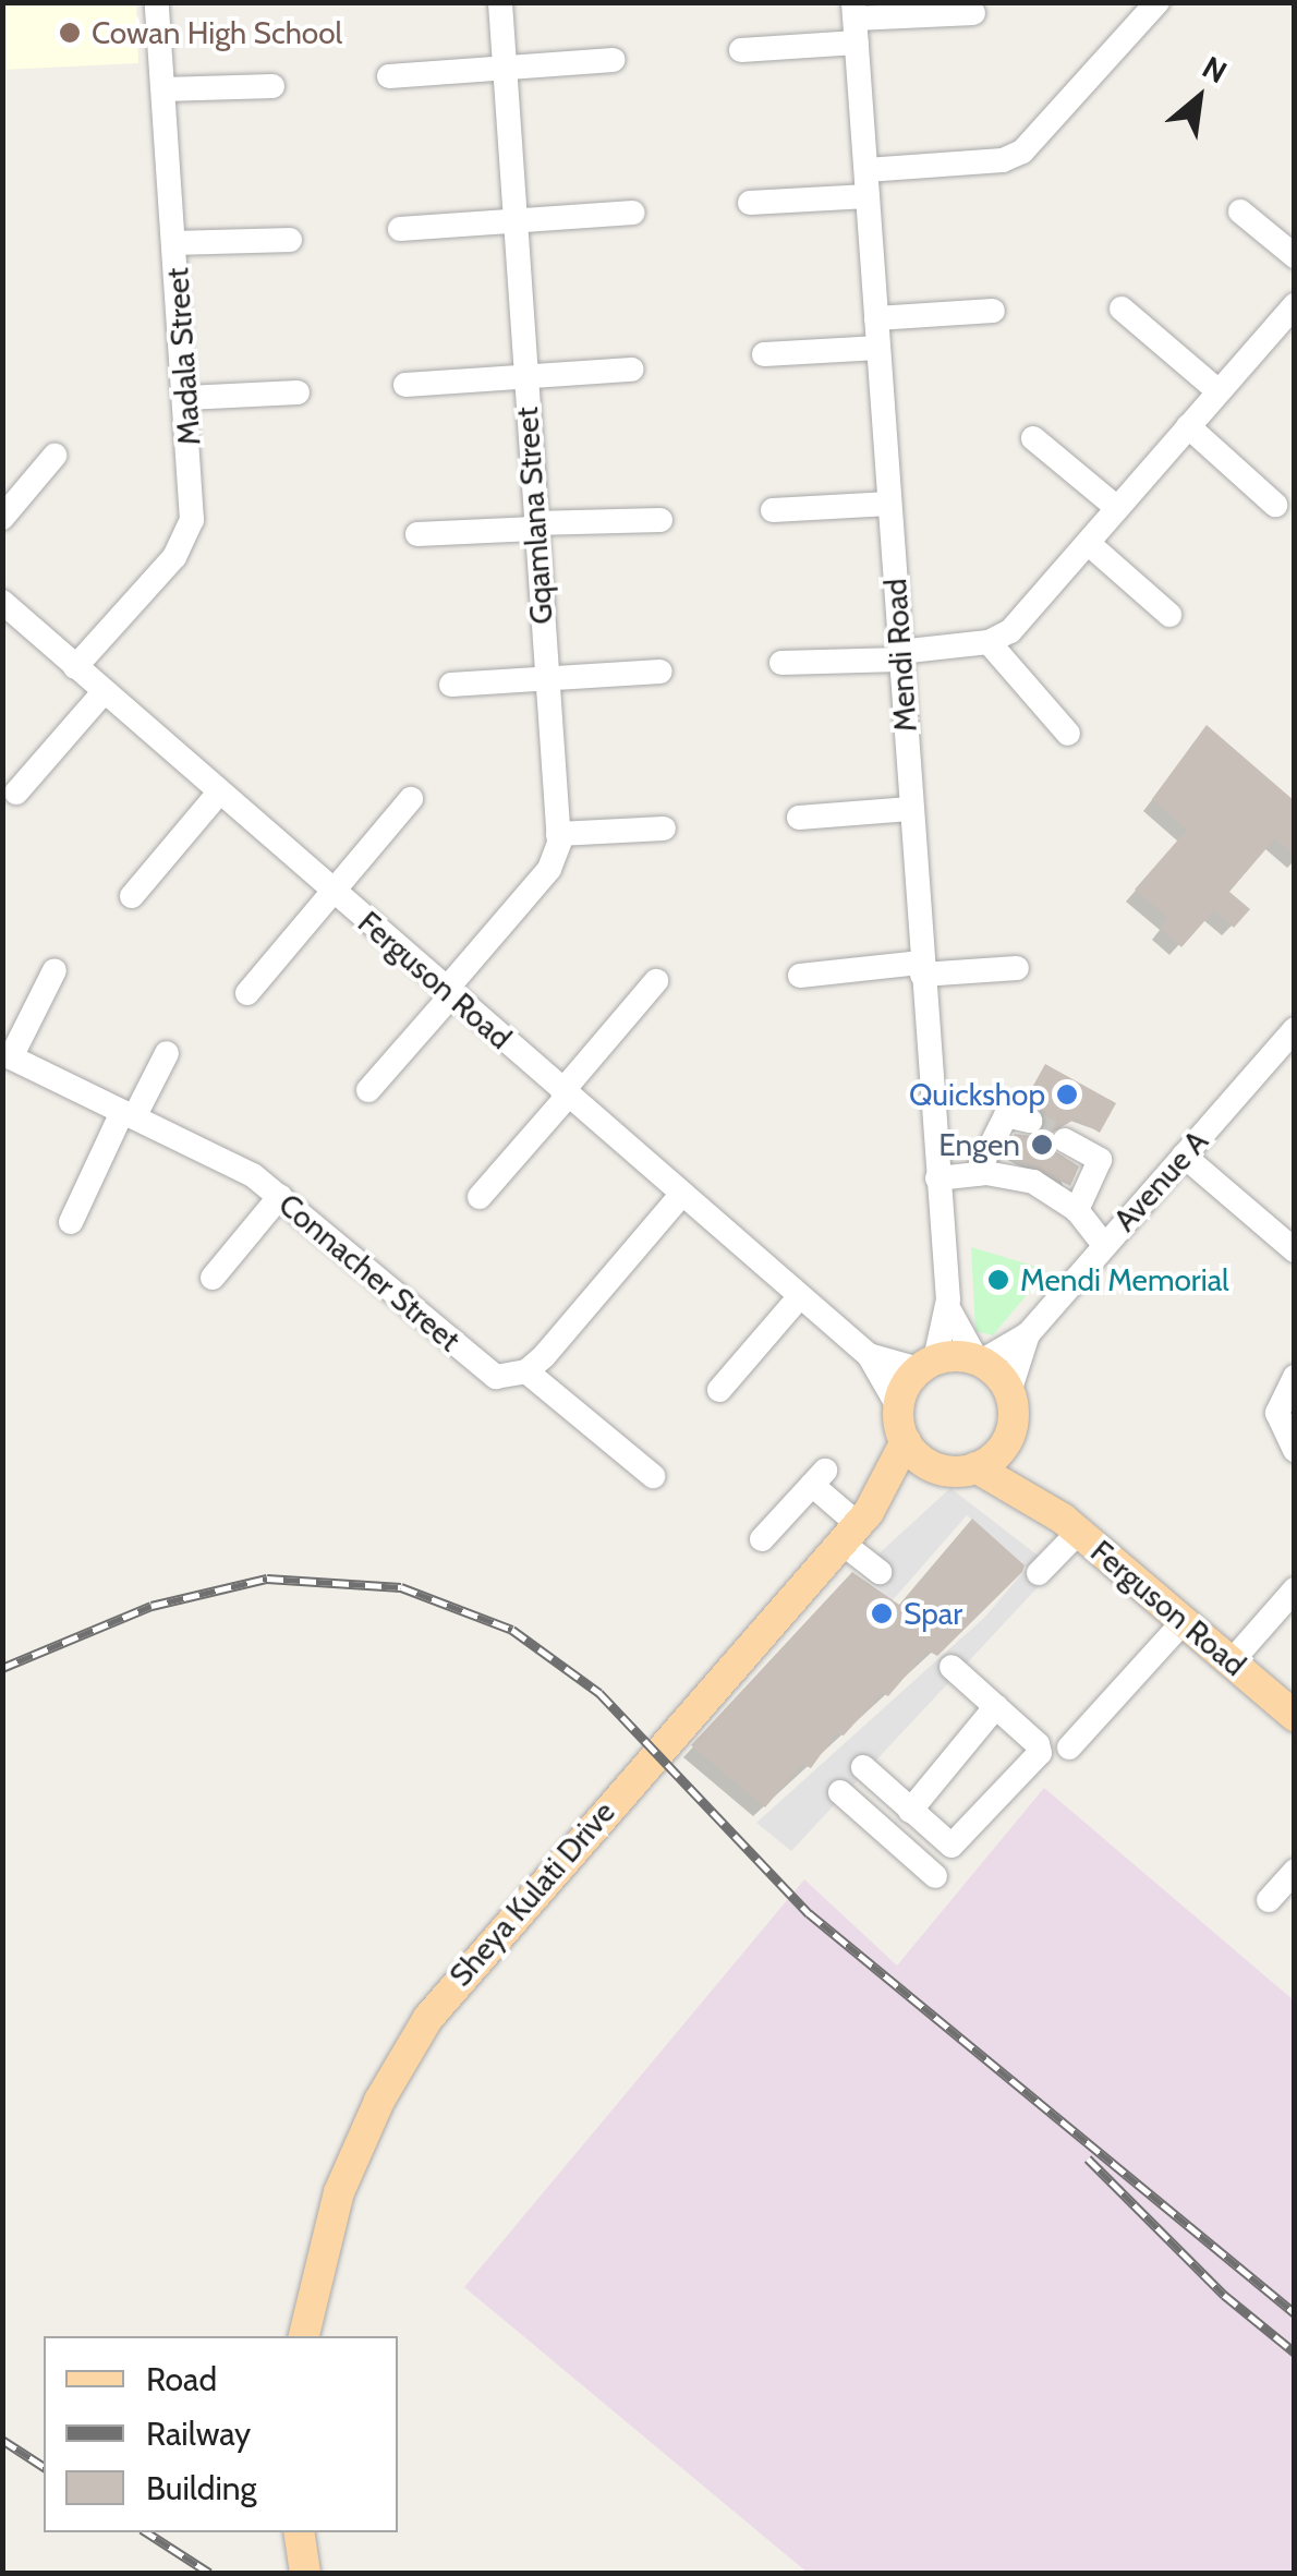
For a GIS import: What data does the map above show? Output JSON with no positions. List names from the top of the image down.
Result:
{
  "streets": {
    "main road": ["Ferguson Road", "Sheya Kulati Drive"],
    "street": [
      "Madala Street",
      "Gqamlana Street",
      "Mendi Road",
      "Avenue A",
      "Connacher Street"
    ]
  },
  "crossings": [
    ["Madala Street", "Ferguson Road"],
    ["Gqamlana Street", "Ferguson Road"],
    ["Mendi Road", "Ferguson Road"],
    ["Mendi Road", "Sheya Kulati Drive"],
    ["Ferguson Road", "Sheya Kulati Drive"]
  ],
  "places": [
    "Cowan High School",
    "Quickshop",
    "Engen",
    "Mendi Memorial",
    "Spar"
  ],
  "legend": ["Road", "Railway", "Building"],
  "north": "top right"
}
